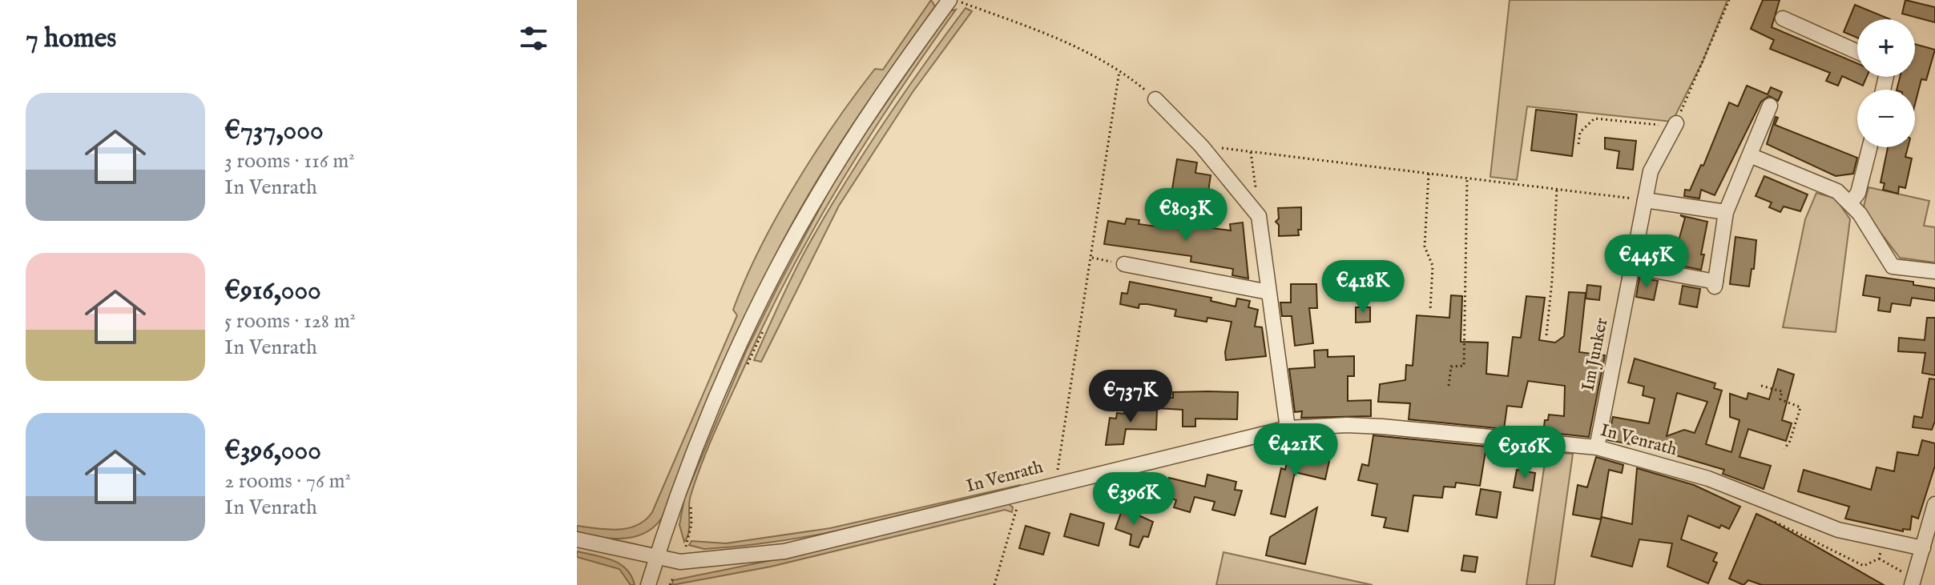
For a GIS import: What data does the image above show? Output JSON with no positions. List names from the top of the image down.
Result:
{
  "streets": {
    "street": ["Im Junker", "In Venrath"]
  },
  "crossings": [
    ["Im Junker", "In Venrath"]
  ],
  "page": {
    "heading": "7 homes",
    "map_buttons": ["+", "−"],
    "list": [
      {
        "name": "€737,000",
        "note": "3 rooms · 116 m² · In Venrath"
      },
      {
        "name": "€916,000",
        "note": "5 rooms · 128 m² · In Venrath"
      },
      {
        "name": "€396,000",
        "note": "2 rooms · 76 m² · In Venrath"
      }
    ],
    "price": [
      "€803K",
      "€445K",
      "€418K",
      "€737K",
      "€421K",
      "€916K",
      "€396K"
    ]
  }
}
